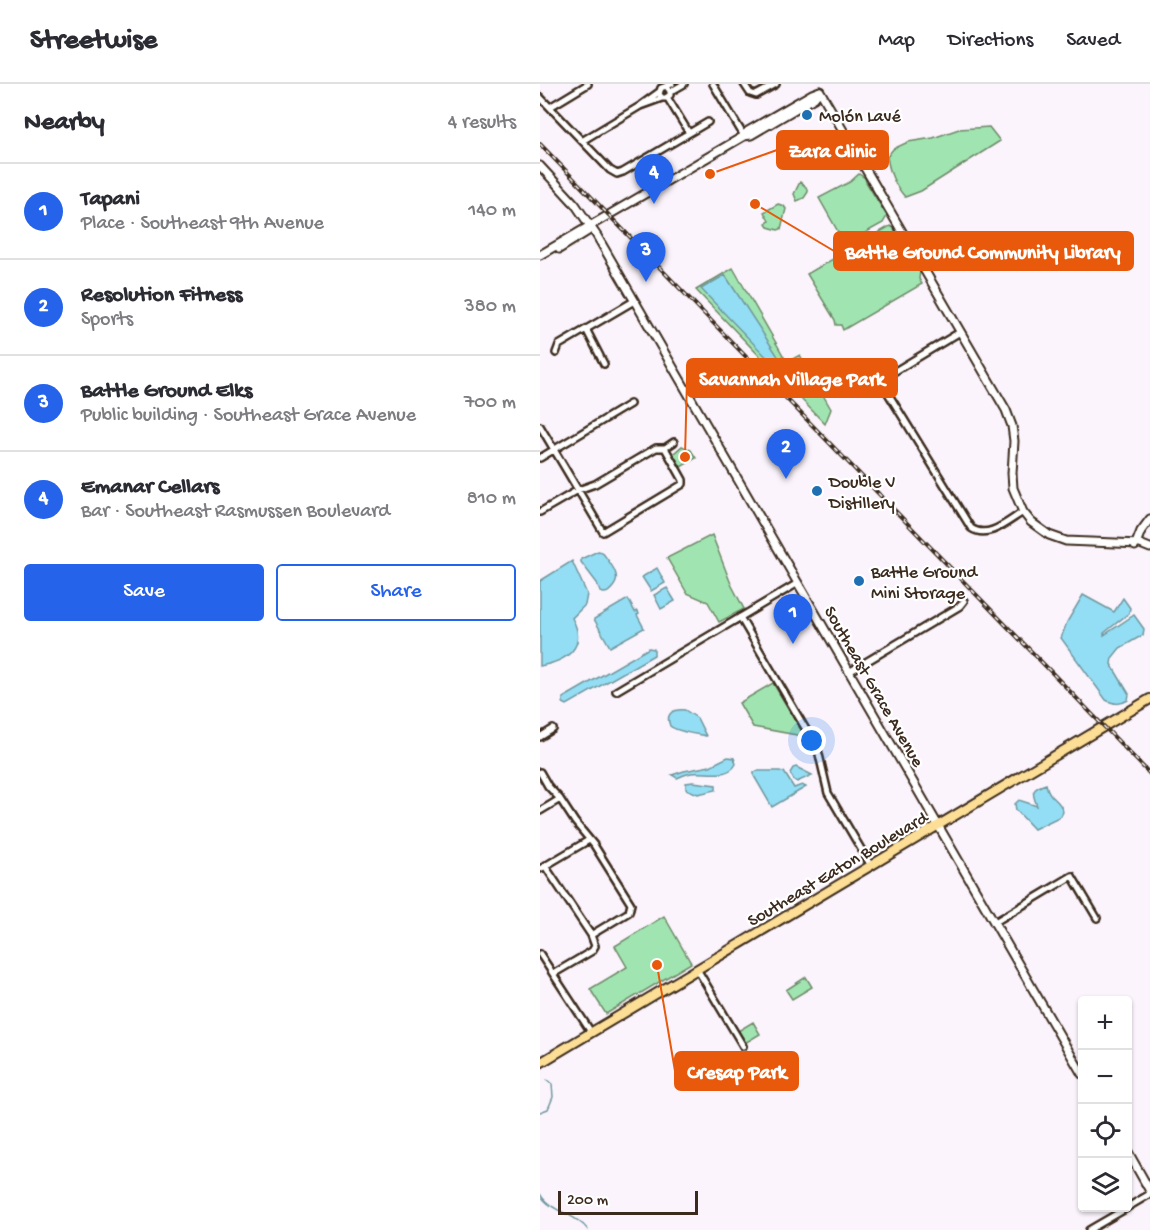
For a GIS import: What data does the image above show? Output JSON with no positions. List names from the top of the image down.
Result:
{
  "streets": {
    "main road": ["Southeast Eaton Boulevard"],
    "street": ["Southeast Grace Avenue"]
  },
  "crossings": [
    ["Southeast Grace Avenue", "Southeast Eaton Boulevard"]
  ],
  "places": [
    "Molón Lavé",
    "Zara Clinic",
    "Battle Ground Community Library",
    "Savannah Village Park",
    "Double V Distillery",
    "Battle Ground Mini Storage",
    "Cresap Park"
  ],
  "scale_bar": "200 m",
  "page": {
    "header": "Streetwise",
    "nav": ["Map", "Directions", "Saved"],
    "heading": ["Nearby", "4 results"],
    "pins": [
      "4",
      "3",
      "2",
      "1"
    ],
    "list": [
      {
        "mark": "1",
        "name": "Tapani",
        "note": "Place · Southeast 9th Avenue",
        "value": "140 m"
      },
      {
        "mark": "2",
        "name": "Resolution Fitness",
        "note": "Sports",
        "value": "380 m"
      },
      {
        "mark": "3",
        "name": "Battle Ground Elks",
        "note": "Public building · Southeast Grace Avenue",
        "value": "700 m"
      },
      {
        "mark": "4",
        "name": "Emanar Cellars",
        "note": "Bar · Southeast Rasmussen Boulevard",
        "value": "810 m"
      }
    ],
    "buttons": ["Save", "Share"],
    "map_buttons": ["+", "−"],
    "scale": "200 m"
  }
}
